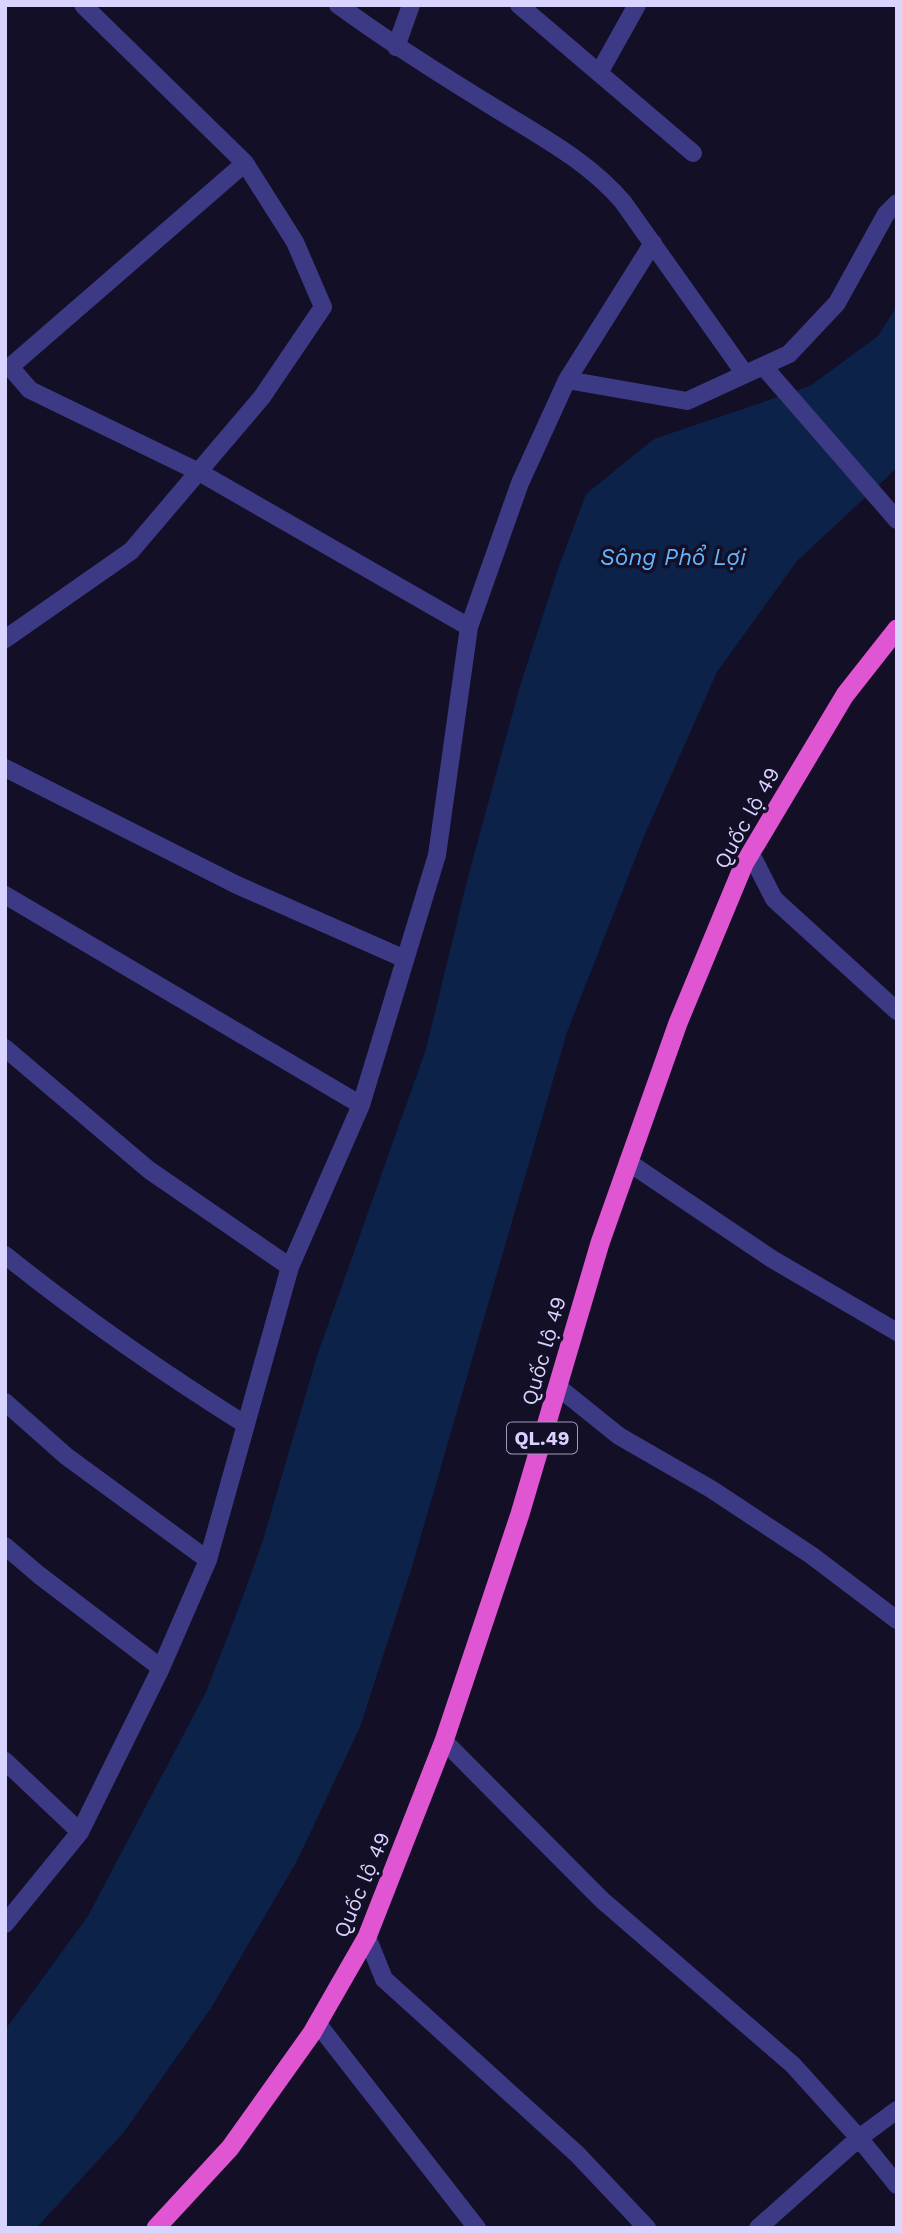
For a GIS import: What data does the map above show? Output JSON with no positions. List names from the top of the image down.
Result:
{
  "streets": {
    "highway": ["Quốc lộ 49", "QL.49"]
  },
  "water": ["Sông Phổ Lợi"]
}
